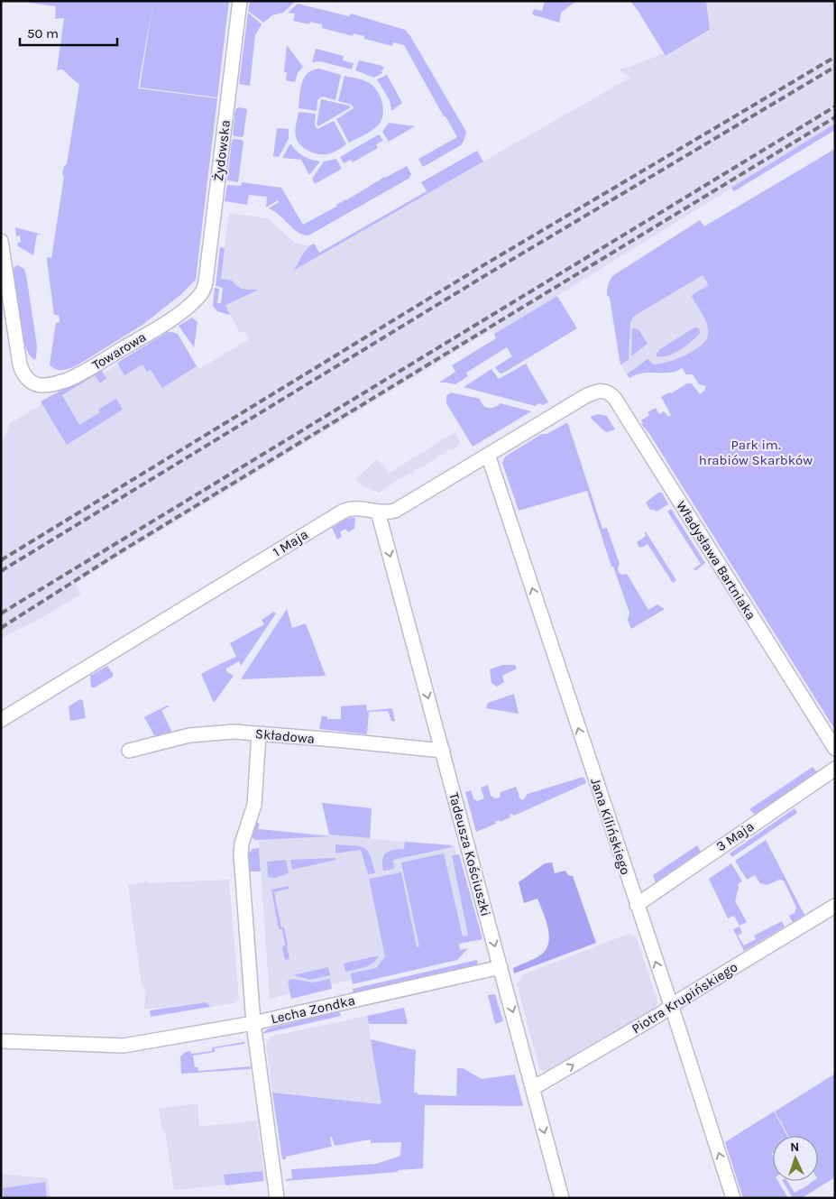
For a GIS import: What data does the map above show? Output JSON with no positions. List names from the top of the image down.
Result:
{
  "streets": {
    "street": [
      "Żydowska",
      "Towarowa",
      "1 Maja",
      "Władysława Bartniaka",
      "Składowa",
      "Jana Kilińskiego",
      "3 Maja",
      "Tadeusza Kościuszki",
      "Piotra Krupińskiego",
      "Lecha Zondka"
    ]
  },
  "crossings": [
    ["Żydowska", "Towarowa"],
    ["1 Maja", "Władysława Bartniaka"],
    ["1 Maja", "Jana Kilińskiego"],
    ["1 Maja", "Tadeusza Kościuszki"],
    ["Składowa", "Tadeusza Kościuszki"],
    ["Jana Kilińskiego", "3 Maja"],
    ["Jana Kilińskiego", "Piotra Krupińskiego"],
    ["Tadeusza Kościuszki", "Piotra Krupińskiego"],
    ["Tadeusza Kościuszki", "Lecha Zondka"]
  ],
  "one_way": ["Jana Kilińskiego", "Tadeusza Kościuszki", "Piotra Krupińskiego"],
  "parks": ["Park im. hrabiów Skarbków"],
  "scale_bar": "50 m",
  "north": "top"
}
